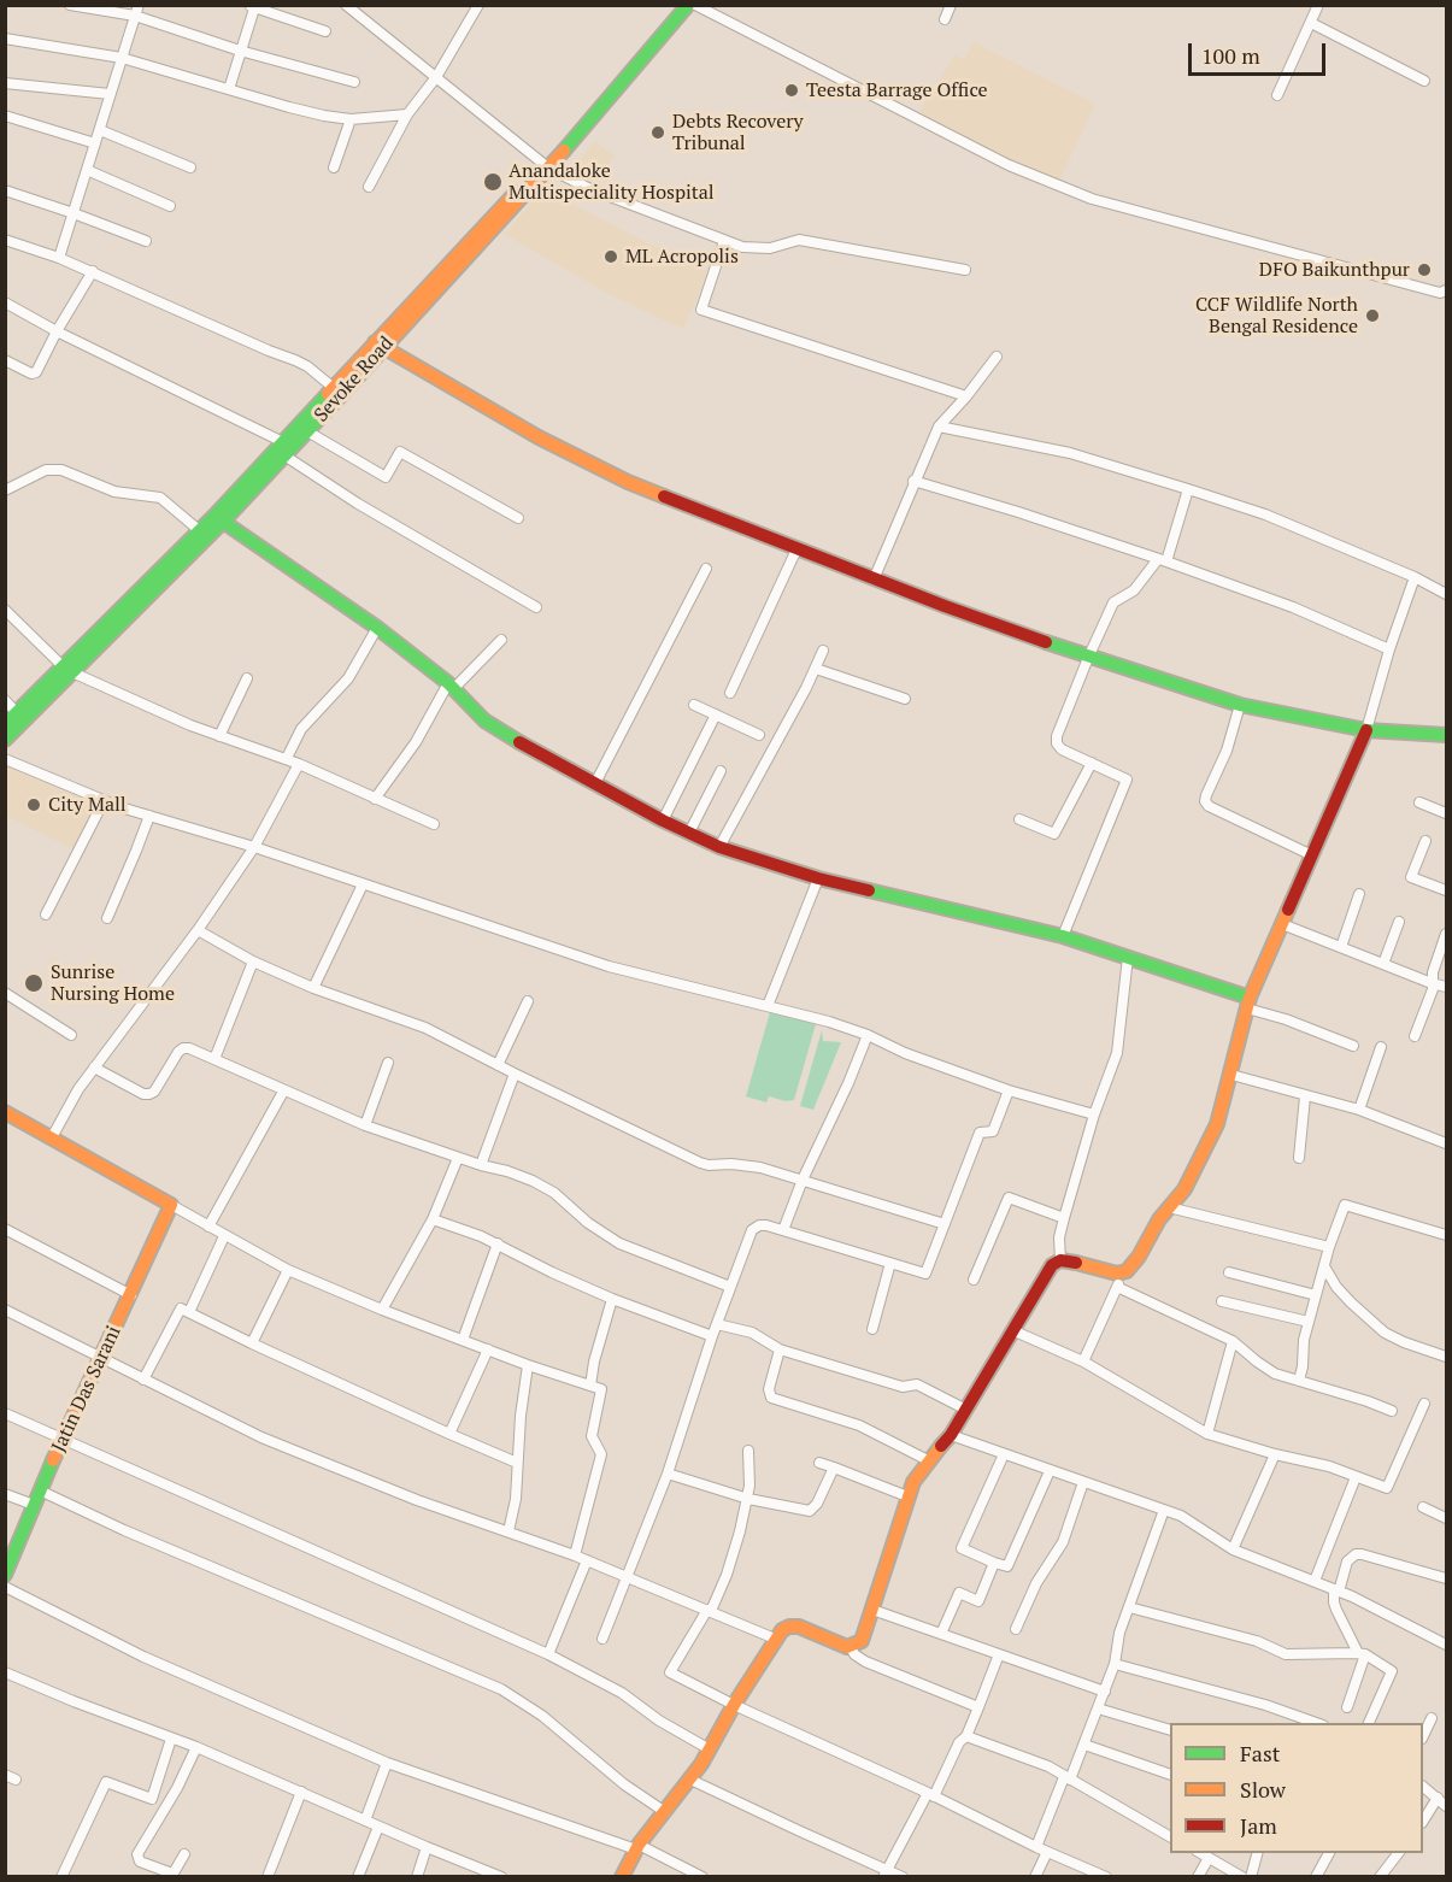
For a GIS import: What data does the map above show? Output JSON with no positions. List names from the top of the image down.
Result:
{
  "streets": {
    "street": ["Sevoke Road", "Jatin Das Sarani"]
  },
  "places": [
    "Teesta Barrage Office",
    "Debts Recovery Tribunal",
    "Anandaloke Multispeciality Hospital",
    "ML Acropolis",
    "DFO Baikunthpur",
    "CCF Wildlife North Bengal Residence",
    "City Mall",
    "Sunrise Nursing Home"
  ],
  "legend": ["Fast", "Slow", "Jam"],
  "scale_bar": "100 m"
}
